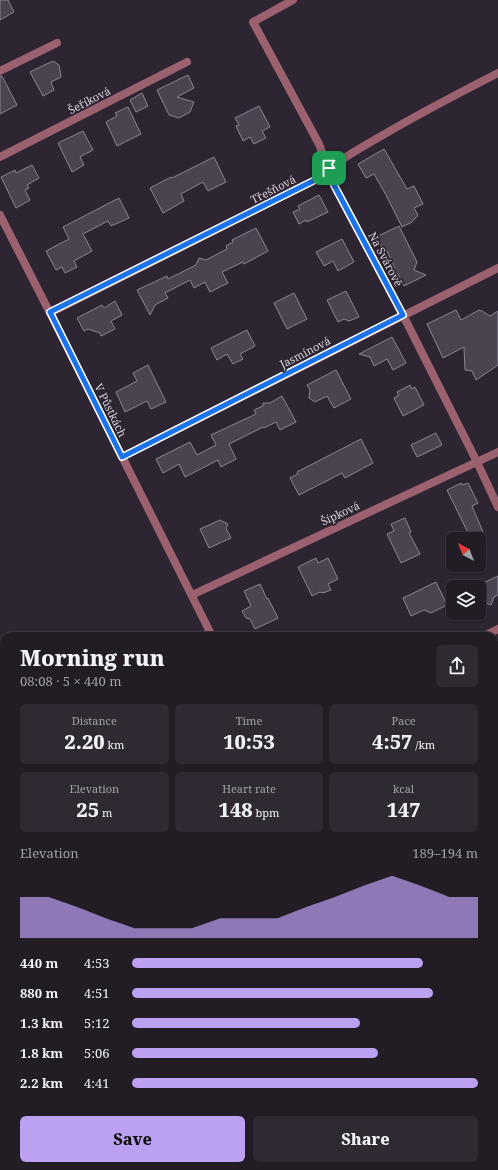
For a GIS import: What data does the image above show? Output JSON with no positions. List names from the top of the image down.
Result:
{
  "streets": {
    "street": [
      "Šeříková",
      "Třešňová",
      "Na Svárově",
      "Jasmínová",
      "V Půstkách",
      "Šípková"
    ]
  },
  "crossings": [
    ["Třešňová", "Na Svárově"],
    ["Třešňová", "V Půstkách"],
    ["Na Svárově", "Jasmínová"],
    ["Na Svárově", "Šípková"],
    ["Jasmínová", "V Půstkách"],
    ["V Půstkách", "Šípková"]
  ],
  "north": "top left",
  "page": {
    "heading": ["Morning run", "08:08 · 5 × 440 m"],
    "stats": [
      ["Distance", "2.20 km"],
      ["Time", "10:53"],
      ["Pace", "4:57 /km"],
      ["Elevation", "25 m"],
      ["Heart rate", "148 bpm"],
      ["kcal", "147"]
    ],
    "chart": ["Elevation", "189–194 m"],
    "list": [
      {
        "name": "440 m",
        "note": "4:53"
      },
      {
        "name": "880 m",
        "note": "4:51"
      },
      {
        "name": "1.3 km",
        "note": "5:12"
      },
      {
        "name": "1.8 km",
        "note": "5:06"
      },
      {
        "name": "2.2 km",
        "note": "4:41"
      }
    ],
    "buttons": ["Save", "Share"]
  }
}
